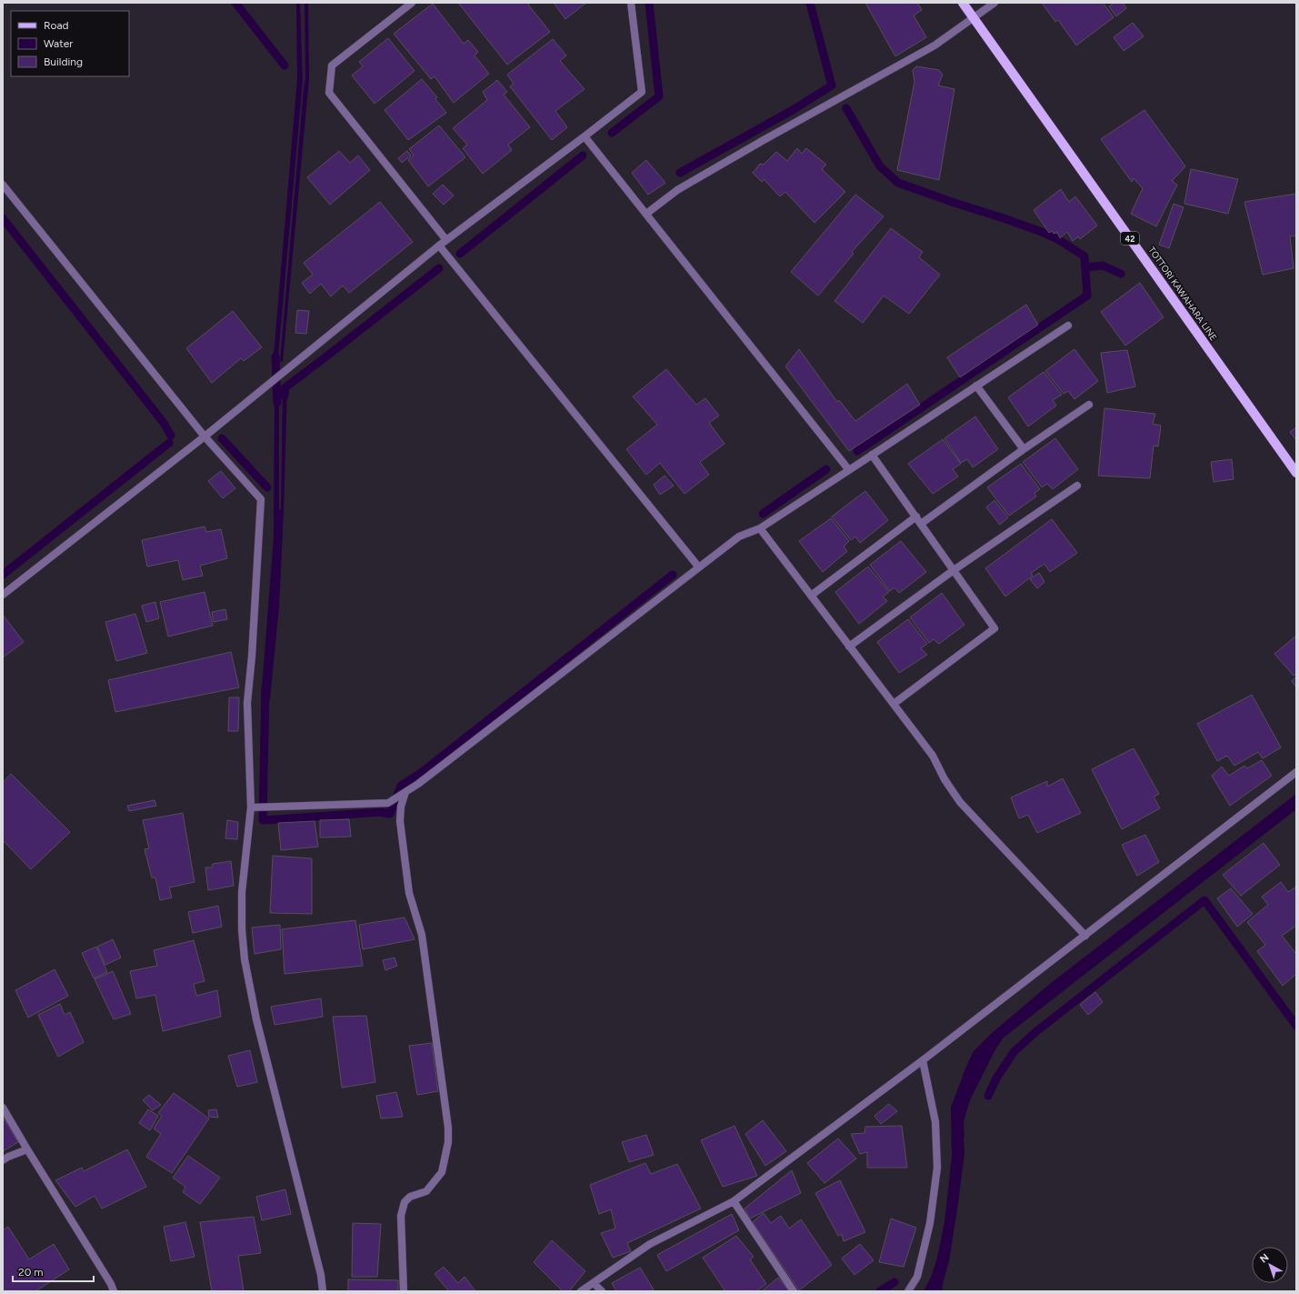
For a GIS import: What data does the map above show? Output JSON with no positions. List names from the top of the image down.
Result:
{
  "streets": {
    "main road": ["42", "TOTTORI KAWAHARA LINE"]
  },
  "legend": ["Road", "Water", "Building"],
  "scale_bar": "20 m",
  "north": "top left"
}
